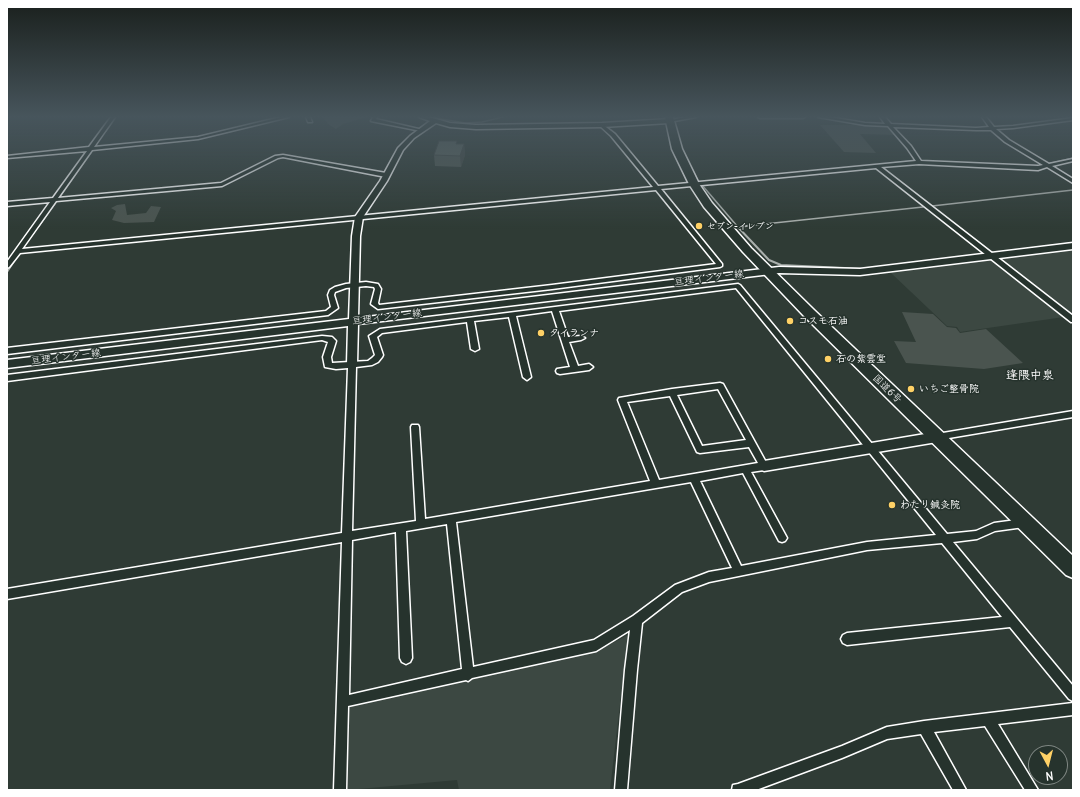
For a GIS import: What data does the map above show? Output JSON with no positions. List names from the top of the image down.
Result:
{
  "streets": {
    "highway": ["国道6号"],
    "main road": ["亘理インター線"]
  },
  "crossings": [
    ["亘理インター線", "国道6号"]
  ],
  "districts": ["逢隈中泉"],
  "places": [
    "セブン-イレブン",
    "コスモ石油",
    "タイランナ",
    "石の紫雲堂",
    "いちご整骨院",
    "わたり鍼灸院"
  ],
  "north": "bottom"
}
